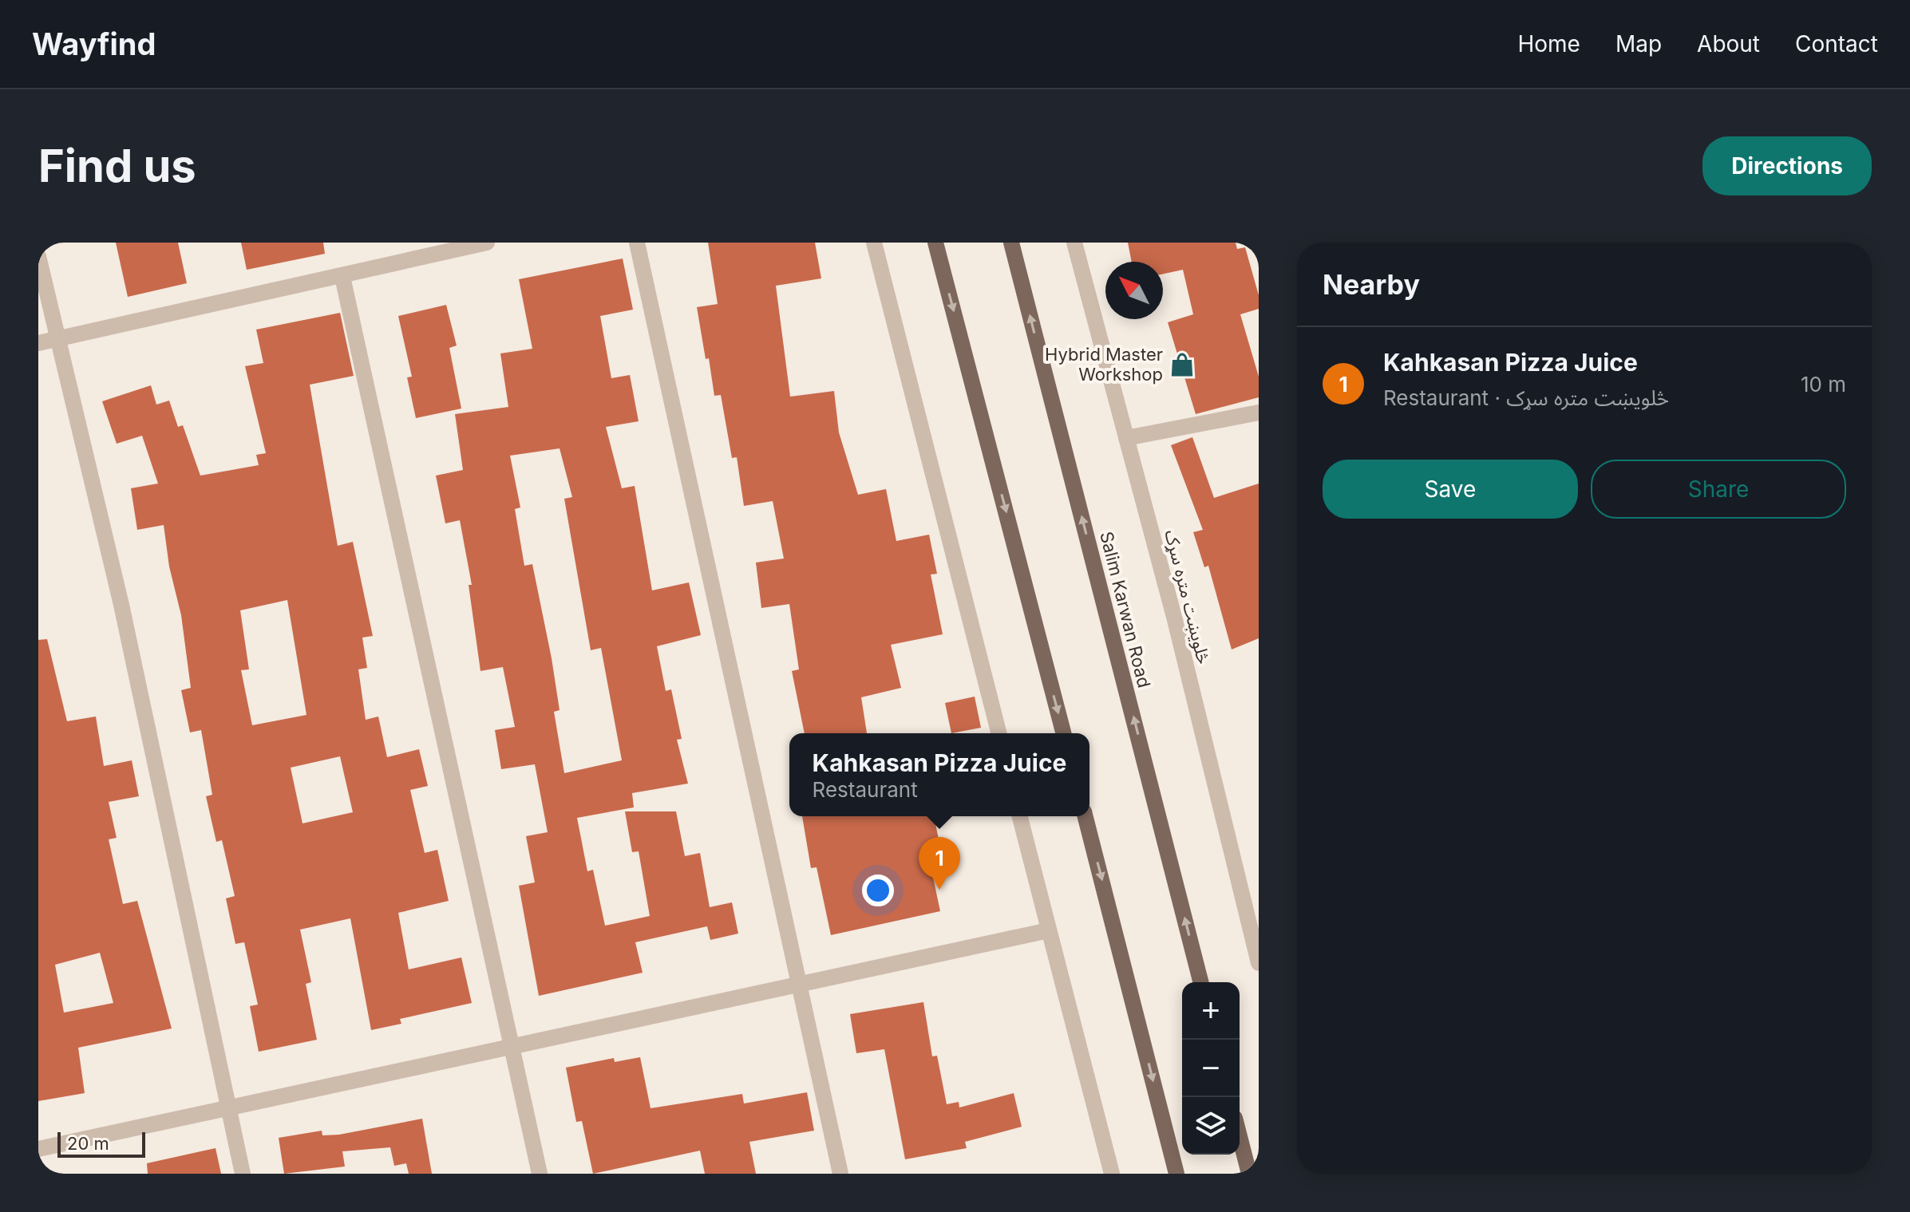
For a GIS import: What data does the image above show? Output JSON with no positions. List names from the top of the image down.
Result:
{
  "streets": {
    "main road": ["Salim Karwan Road"],
    "street": ["څلویښت متره سړک"]
  },
  "places": {
    "shop": ["Hybrid Master Workshop"]
  },
  "scale_bar": "20 m",
  "north": "top left",
  "page": {
    "header": "Wayfind",
    "nav": [
      "Home",
      "Map",
      "About",
      "Contact"
    ],
    "buttons": [
      "Directions",
      ["Save", "Share"]
    ],
    "title": "Find us",
    "heading": "Nearby",
    "list": [
      {
        "mark": "1",
        "name": "Kahkasan Pizza Juice",
        "note": "Restaurant · څلویښت متره سړک",
        "value": "10 m"
      }
    ],
    "popup": ["Kahkasan Pizza Juice", "Restaurant"],
    "pins": "1",
    "map_buttons": ["+", "−"],
    "scale": "20 m"
  }
}
